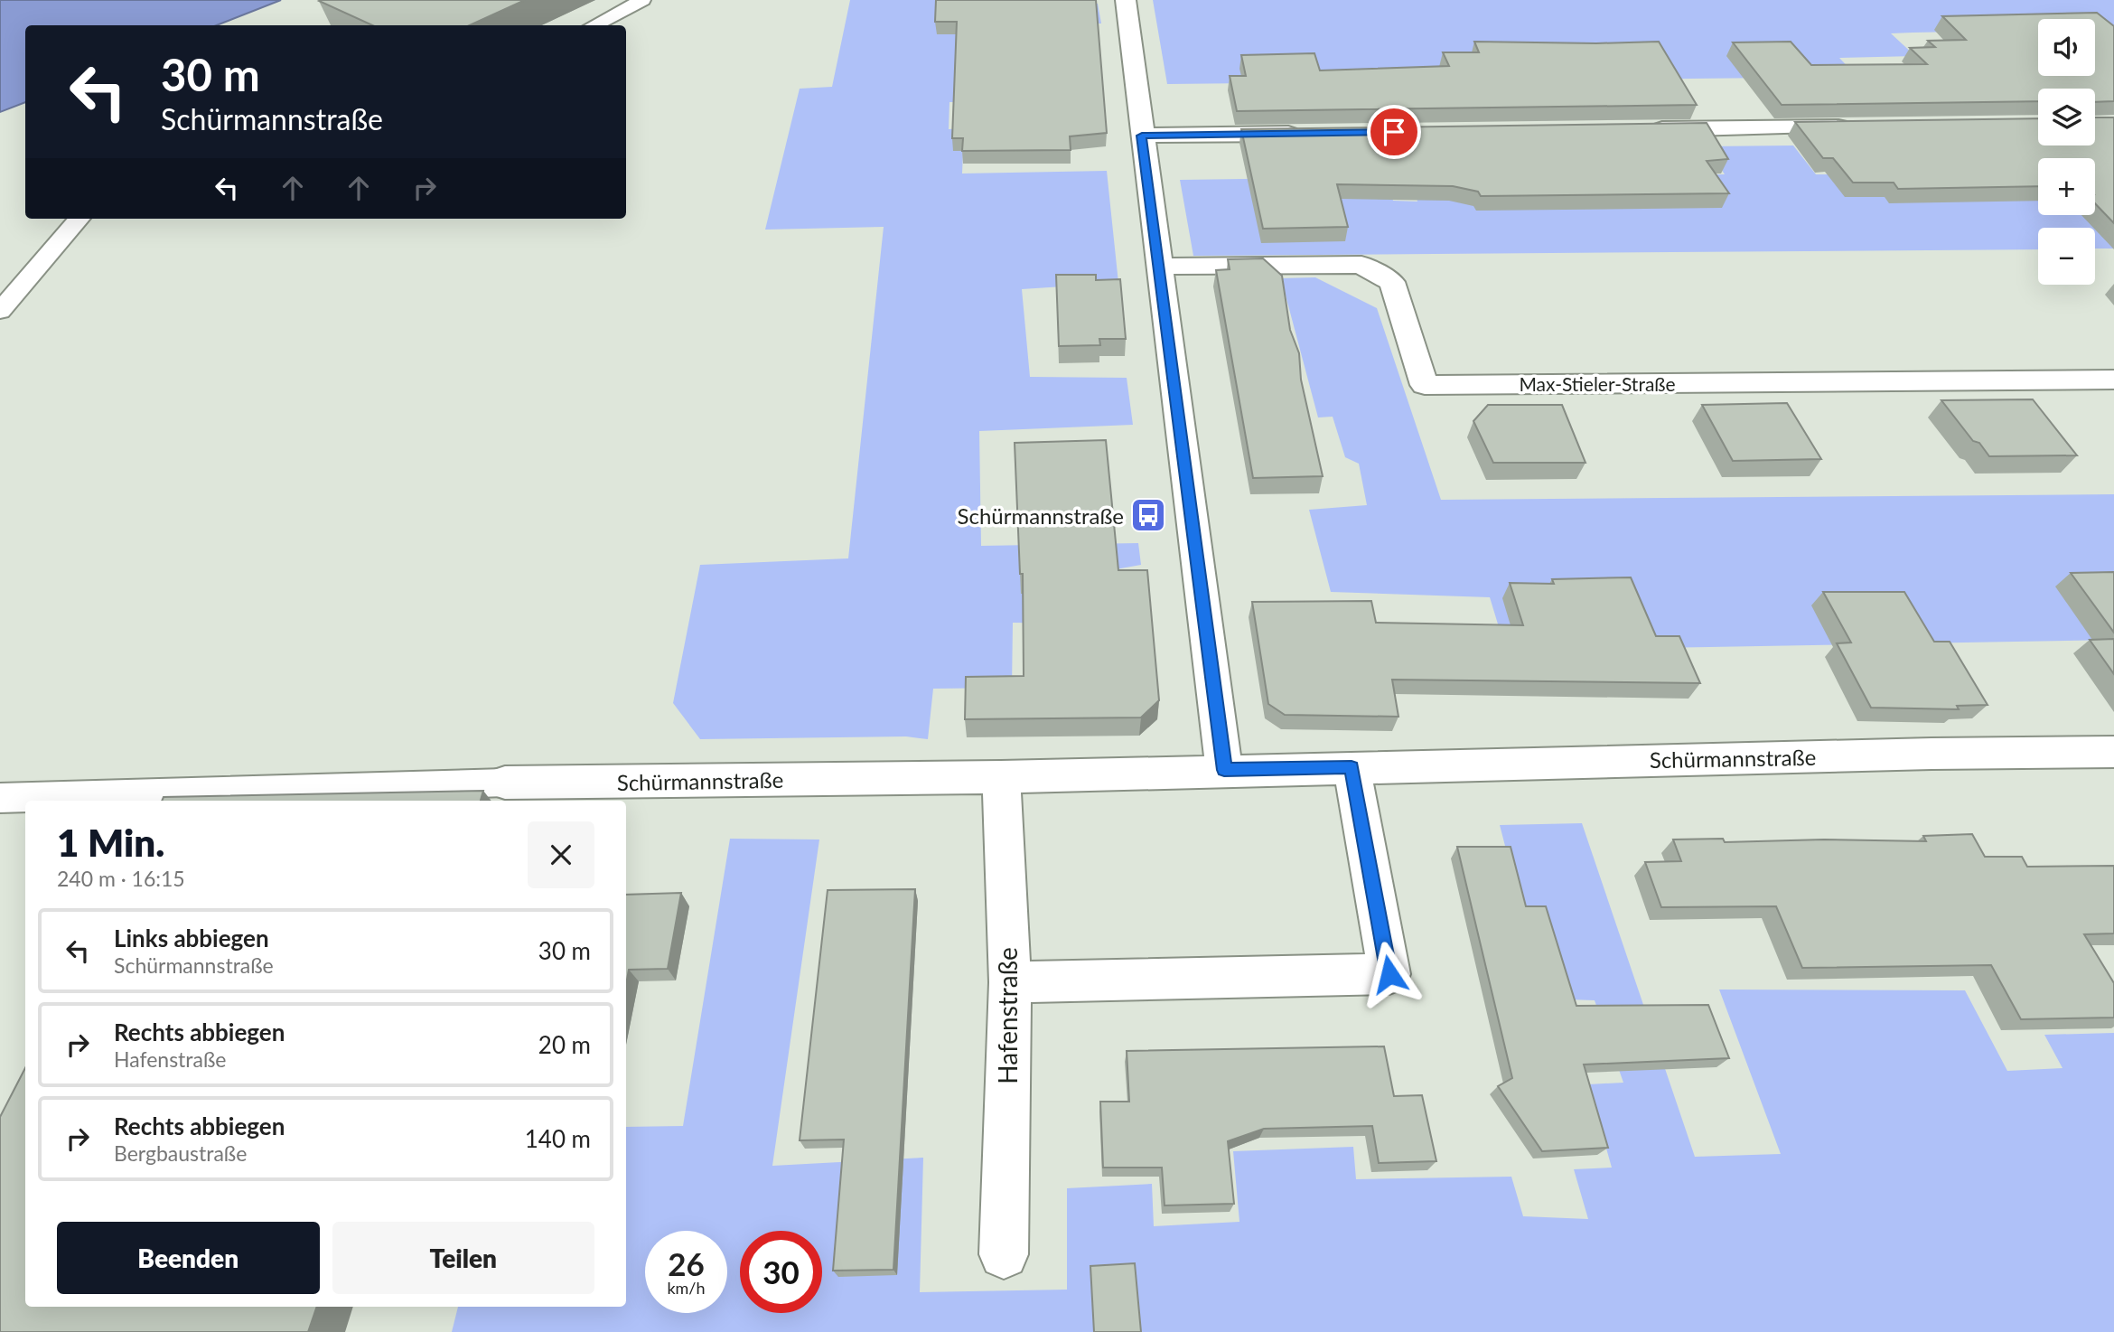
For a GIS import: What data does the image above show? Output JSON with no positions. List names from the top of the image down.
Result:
{
  "streets": {
    "street": ["Max-Stieler-Straße", "Schürmannstraße", "Hafenstraße"]
  },
  "crossings": [
    ["Schürmannstraße", "Hafenstraße"]
  ],
  "places": {
    "bus stop": ["Schürmannstraße"]
  },
  "page": {
    "map_buttons": ["+", "−"],
    "turn": ["30 m", "Schürmannstraße"],
    "heading": ["1 Min.", "240 m · 16:15"],
    "list": [
      {
        "name": "Links abbiegen",
        "note": "Schürmannstraße",
        "value": "30 m"
      },
      {
        "name": "Rechts abbiegen",
        "note": "Hafenstraße",
        "value": "20 m"
      },
      {
        "name": "Rechts abbiegen",
        "note": "Bergbaustraße",
        "value": "140 m"
      }
    ],
    "buttons": ["Beenden", "Teilen"],
    "speed": "26 km/h",
    "limit": "30"
  }
}
